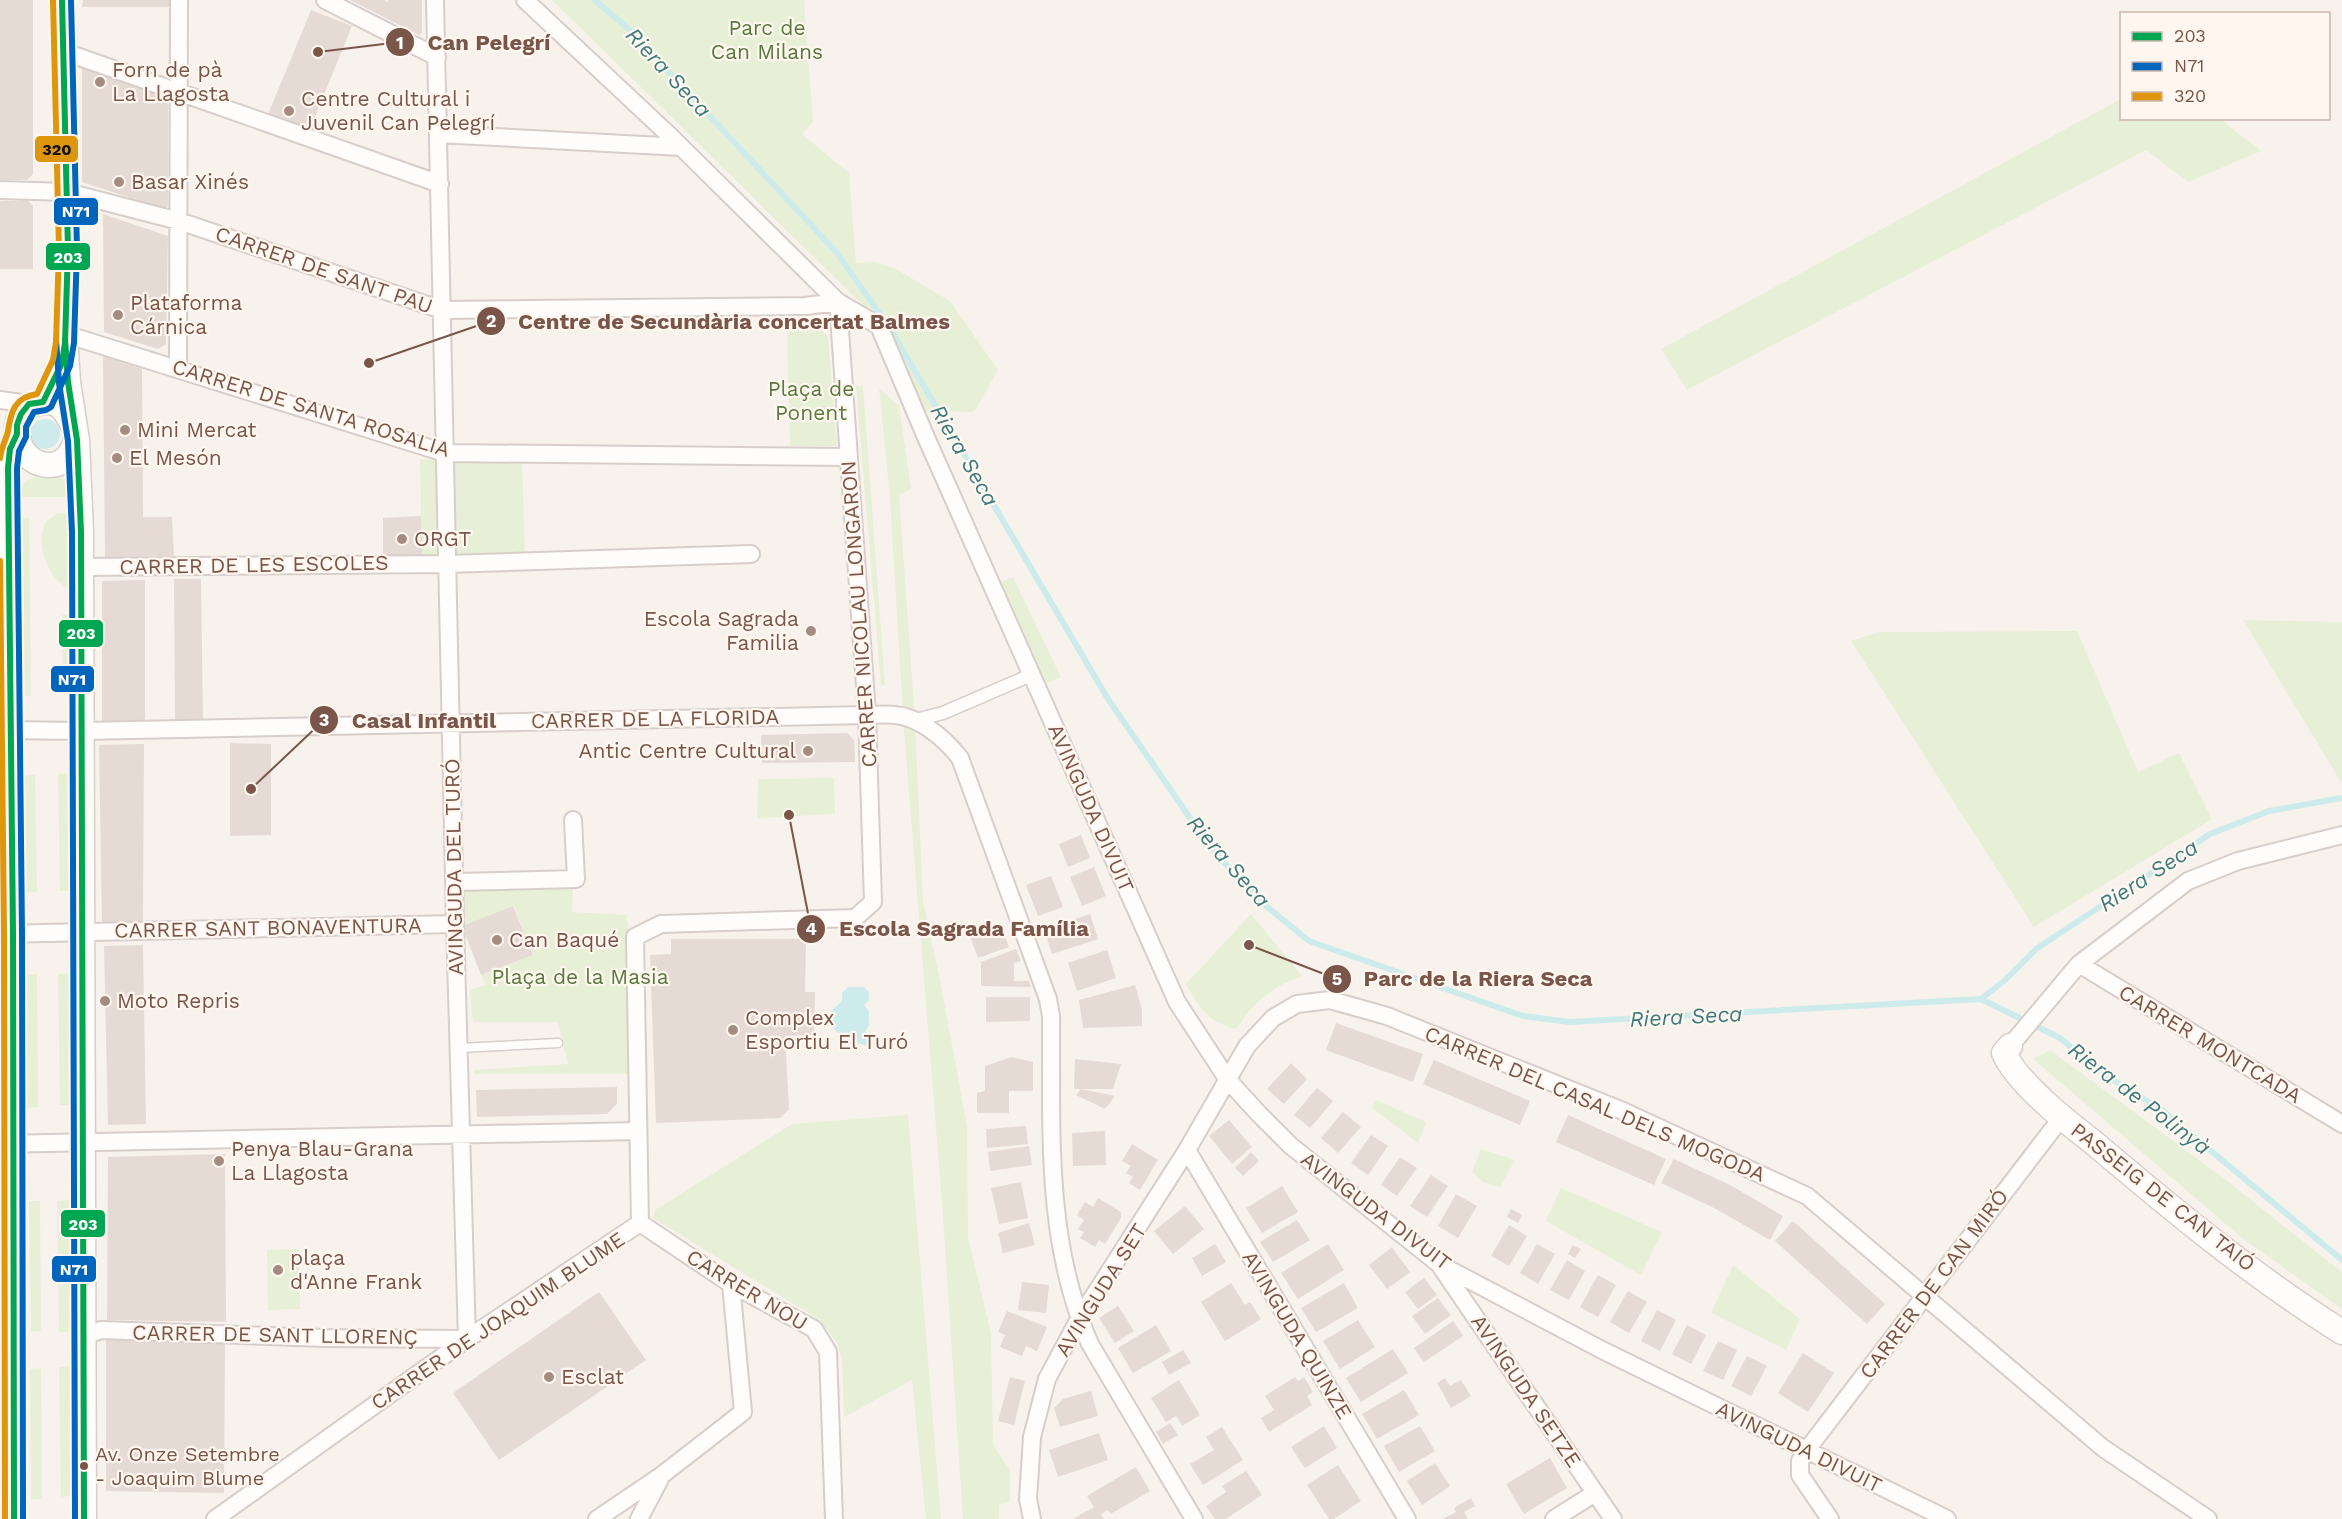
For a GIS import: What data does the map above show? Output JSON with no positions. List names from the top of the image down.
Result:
{
  "streets": {
    "main road": ["PASSEIG DE CAN TAIÓ"],
    "street": [
      "CARRER DE SANT PAU",
      "CARRER DE SANTA ROSALIA",
      "CARRER DE LES ESCOLES",
      "CARRER NICOLAU LONGARON",
      "CARRER DE LA FLORIDA",
      "AVINGUDA DIVUIT",
      "AVINGUDA DEL TURÓ",
      "CARRER SANT BONAVENTURA",
      "CARRER MONTCADA",
      "CARRER DEL CASAL DELS MOGODA",
      "CARRER DE CAN MIRÓ",
      "CARRER NOU",
      "AVINGUDA SET",
      "CARRER DE JOAQUIM BLUME",
      "CARRER DE SANT LLORENÇ",
      "AVINGUDA QUINZE",
      "AVINGUDA SETZE"
    ]
  },
  "crossings": [
    ["CARRER DE SANT PAU", "CARRER NICOLAU LONGARON"],
    ["CARRER DE SANT PAU", "AVINGUDA DIVUIT"],
    ["CARRER DE SANT PAU", "AVINGUDA DEL TURÓ"],
    ["CARRER DE SANTA ROSALIA", "CARRER NICOLAU LONGARON"],
    ["CARRER DE SANTA ROSALIA", "AVINGUDA DEL TURÓ"],
    ["CARRER DE LES ESCOLES", "AVINGUDA DEL TURÓ"],
    ["CARRER NICOLAU LONGARON", "CARRER DE LA FLORIDA"],
    ["CARRER NICOLAU LONGARON", "AVINGUDA DIVUIT"],
    ["CARRER NICOLAU LONGARON", "CARRER DE JOAQUIM BLUME"],
    ["CARRER DE LA FLORIDA", "AVINGUDA DEL TURÓ"],
    ["AVINGUDA DIVUIT", "CARRER DEL CASAL DELS MOGODA"],
    ["AVINGUDA DIVUIT", "CARRER DE CAN MIRÓ"],
    ["AVINGUDA DIVUIT", "AVINGUDA SET"],
    ["AVINGUDA DIVUIT", "AVINGUDA SETZE"],
    ["AVINGUDA DEL TURÓ", "CARRER SANT BONAVENTURA"],
    ["AVINGUDA DEL TURÓ", "CARRER DE JOAQUIM BLUME"],
    ["AVINGUDA DEL TURÓ", "CARRER DE SANT LLORENÇ"],
    ["CARRER DEL CASAL DELS MOGODA", "CARRER DE CAN MIRÓ"],
    ["CARRER DEL CASAL DELS MOGODA", "AVINGUDA SET"],
    ["PASSEIG DE CAN TAIÓ", "CARRER DE CAN MIRÓ"],
    ["CARRER NOU", "CARRER DE JOAQUIM BLUME"],
    ["AVINGUDA SET", "AVINGUDA QUINZE"],
    ["CARRER DE JOAQUIM BLUME", "CARRER DE SANT LLORENÇ"]
  ],
  "water": ["Riera Seca", "Riera de Polinyà"],
  "parks": ["Parc de Can Milans", "Plaça de Ponent", "Plaça de la Masia"],
  "places": [
    "Can Pelegrí",
    "Forn de pà La Llagosta",
    "Centre Cultural i Juvenil Can Pelegrí",
    "Basar Xinés",
    "Plataforma Cárnica",
    "Centre de Secundària concertat Balmes",
    "Mini Mercat",
    "El Mesón",
    "ORGT",
    "Escola Sagrada Familia",
    "Antic Centre Cultural",
    "Casal Infantil",
    "Escola Sagrada Família",
    "Can Baqué",
    "Parc de la Riera Seca",
    "Moto Repris",
    "Complex Esportiu El Turó",
    "Penya Blau-Grana La Llagosta",
    "plaça d'Anne Frank",
    "Esclat",
    "Av. Onze Setembre - Joaquim Blume"
  ],
  "lines": ["transit line 203", "transit line N71", "transit line 320"],
  "legend": ["203", "N71", "320"]
}
